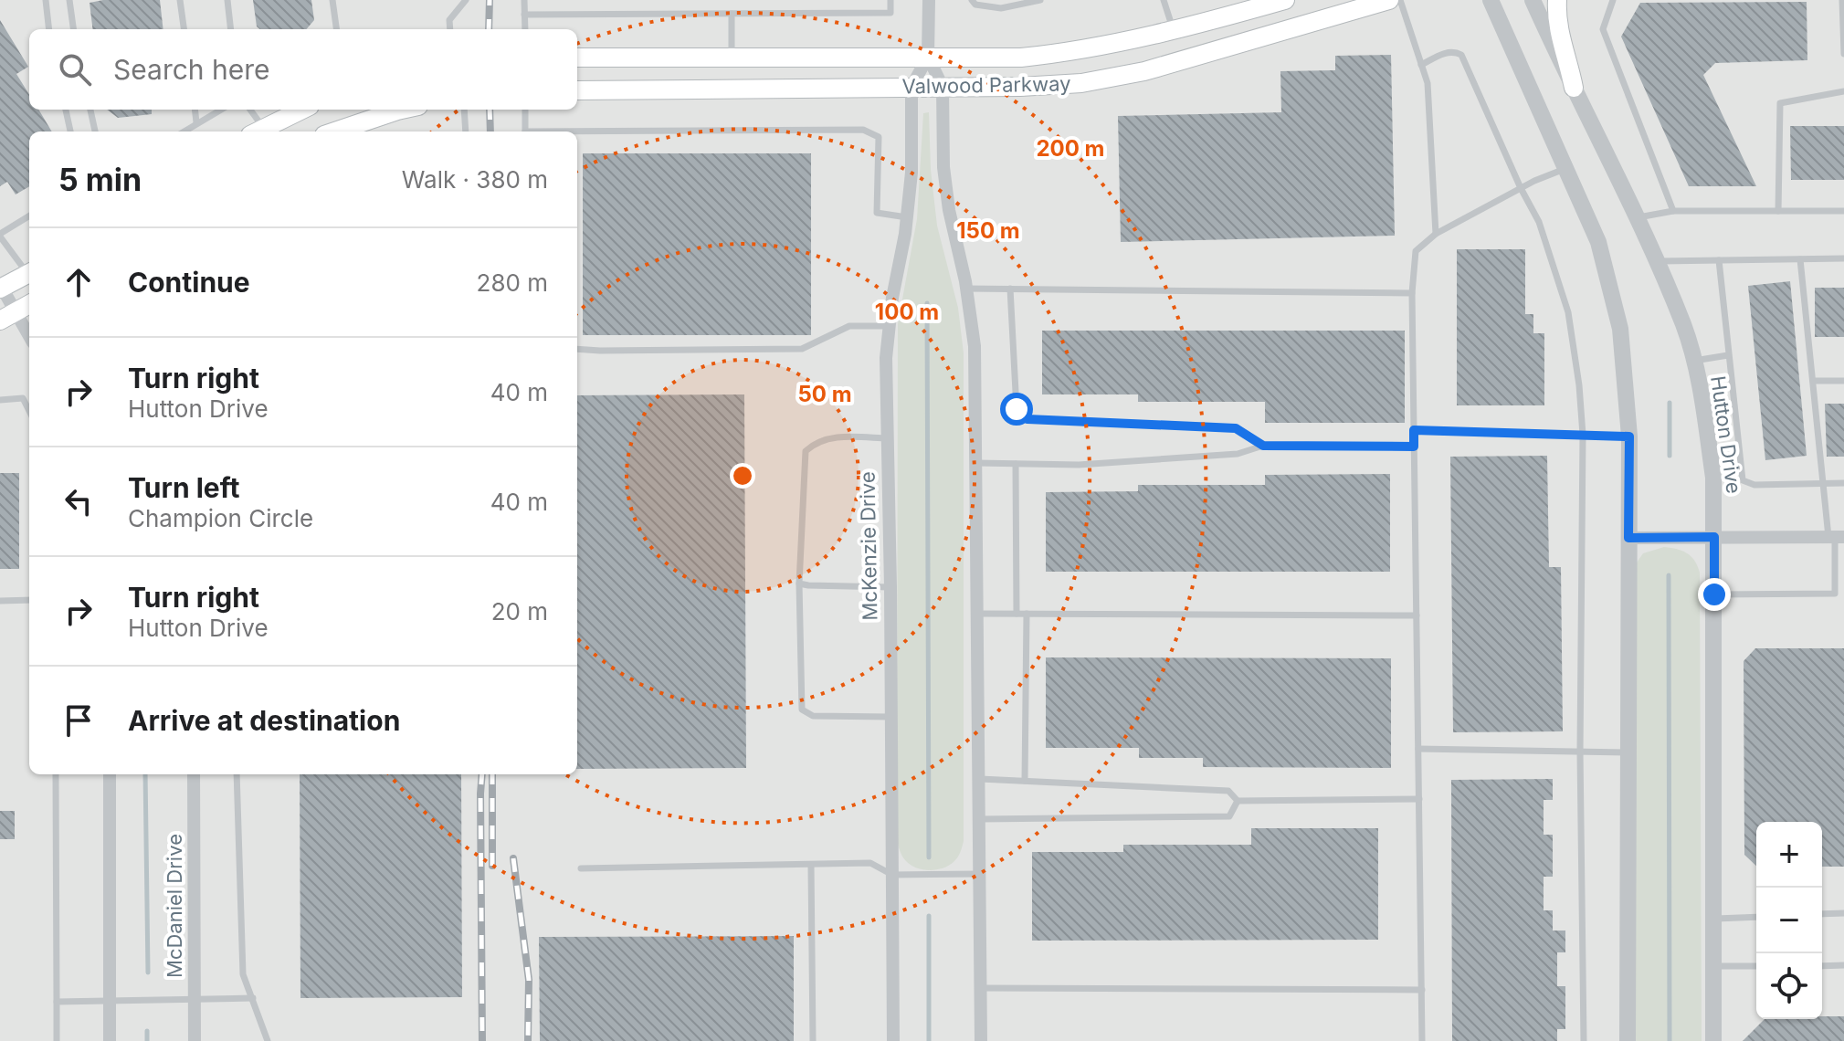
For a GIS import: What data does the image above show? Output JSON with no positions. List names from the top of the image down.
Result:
{
  "streets": {
    "main road": ["Valwood Parkway"],
    "street": ["Hutton Drive", "McKenzie Drive", "McDaniel Drive"]
  },
  "crossings": [
    ["Valwood Parkway", "McKenzie Drive"]
  ],
  "page": {
    "search": "Search here",
    "heading": ["5 min", "Walk · 380 m"],
    "list": [
      ["Continue", "280 m"],
      ["Turn right", "Hutton Drive", "40 m"],
      ["Turn left", "Champion Circle", "40 m"],
      ["Turn right", "Hutton Drive", "20 m"],
      "Arrive at destination"
    ],
    "map_buttons": ["+", "−"]
  },
  "rings": [
    "200 m",
    "150 m",
    "100 m",
    "50 m"
  ]
}
